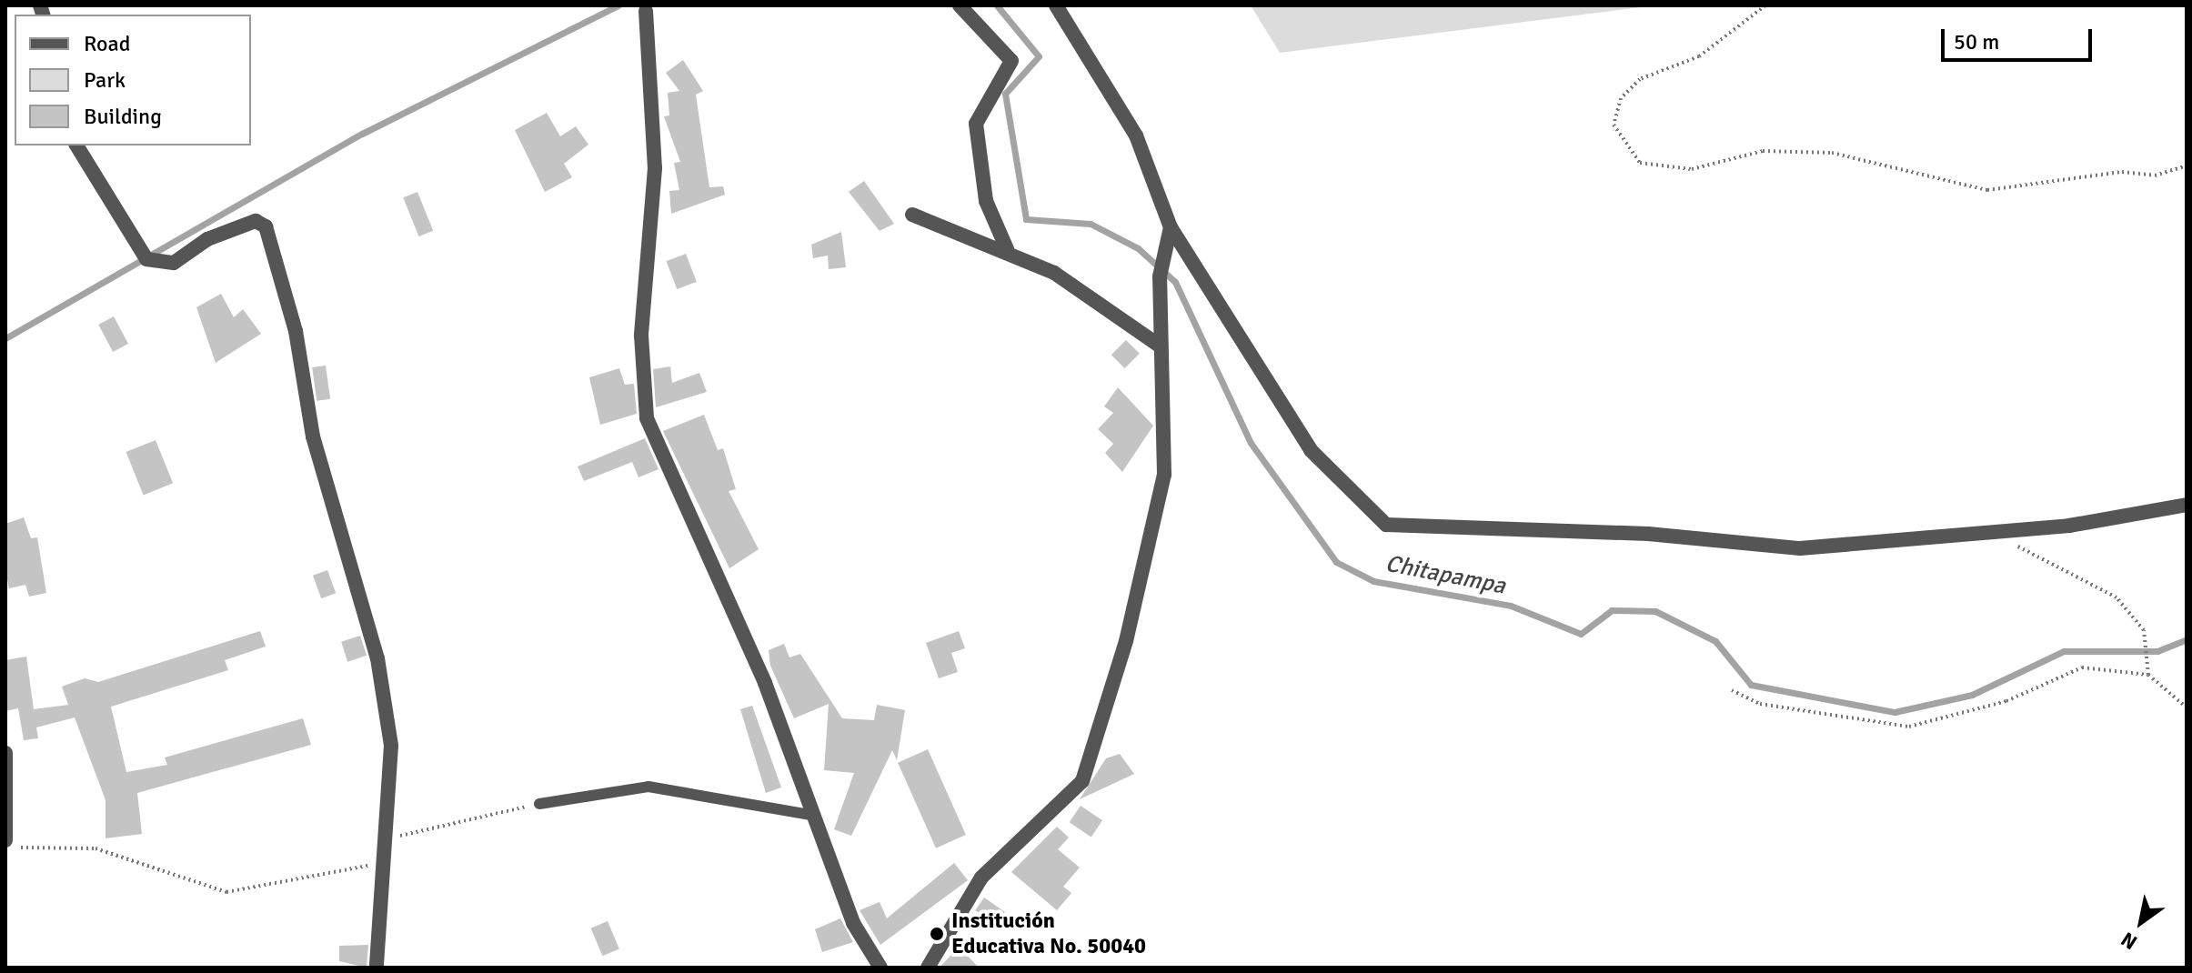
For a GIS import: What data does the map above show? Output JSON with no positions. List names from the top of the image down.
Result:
{
  "water": ["Chitapampa"],
  "places": ["Institución Educativa No. 50040"],
  "legend": ["Road", "Park", "Building"],
  "scale_bar": "50 m",
  "north": "bottom left"
}
